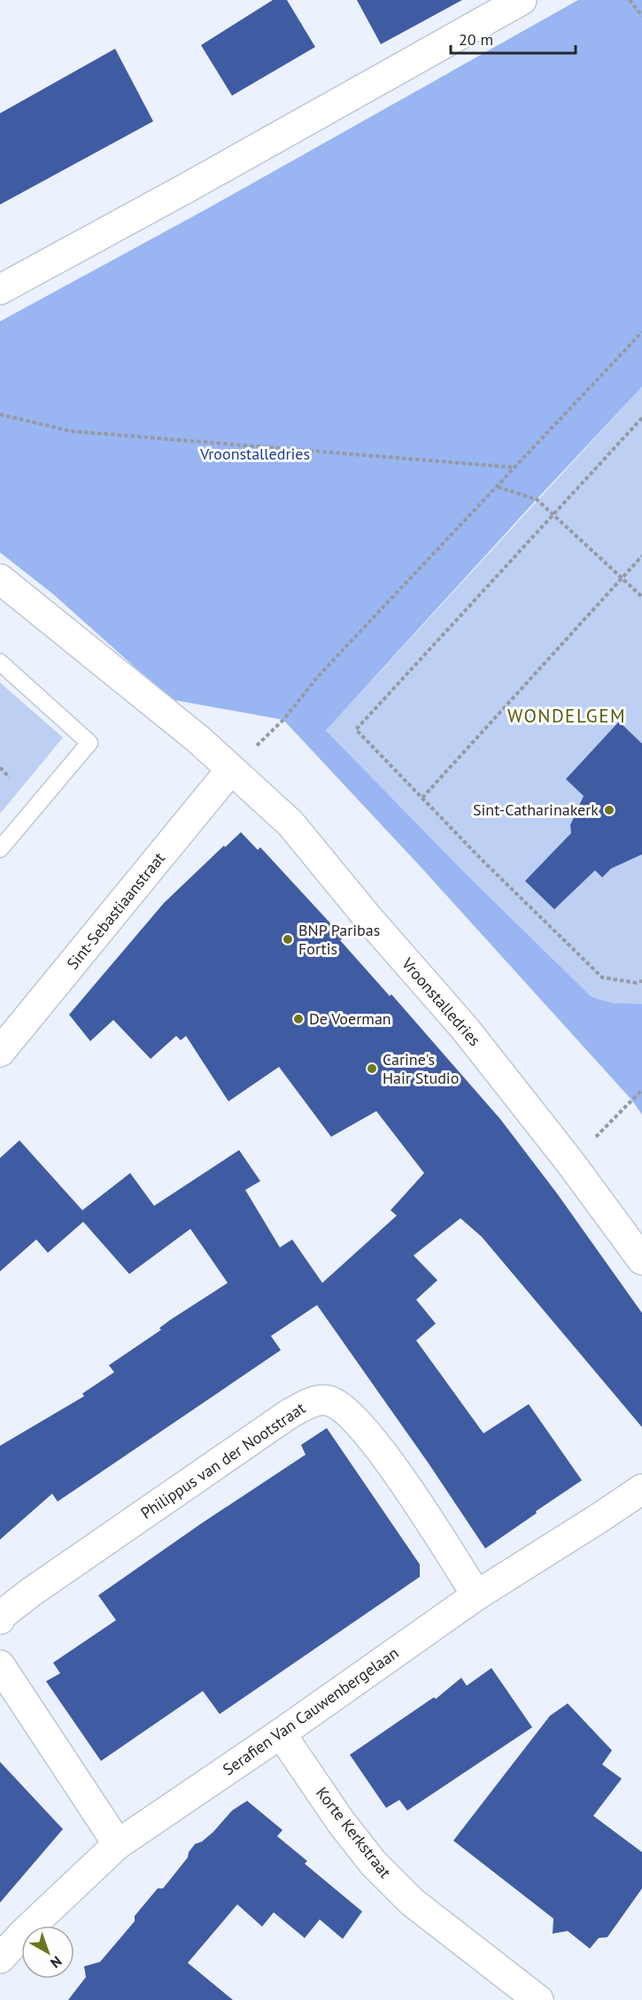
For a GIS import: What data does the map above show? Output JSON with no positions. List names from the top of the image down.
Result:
{
  "streets": {
    "street": [
      "Sint-Sebastiaanstraat",
      "Vroonstalledries",
      "Philippus van der Nootstraat",
      "Serafien Van Cauwenbergelaan",
      "Korte Kerkstraat"
    ]
  },
  "crossings": [
    ["Sint-Sebastiaanstraat", "Vroonstalledries"],
    ["Philippus van der Nootstraat", "Serafien Van Cauwenbergelaan"],
    ["Serafien Van Cauwenbergelaan", "Korte Kerkstraat"]
  ],
  "districts": ["WONDELGEM"],
  "parks": ["Vroonstalledries"],
  "places": [
    "Sint-Catharinakerk",
    "BNP Paribas Fortis",
    "De Voerman",
    "Carine's Hair Studio"
  ],
  "scale_bar": "20 m",
  "north": "bottom right"
}
